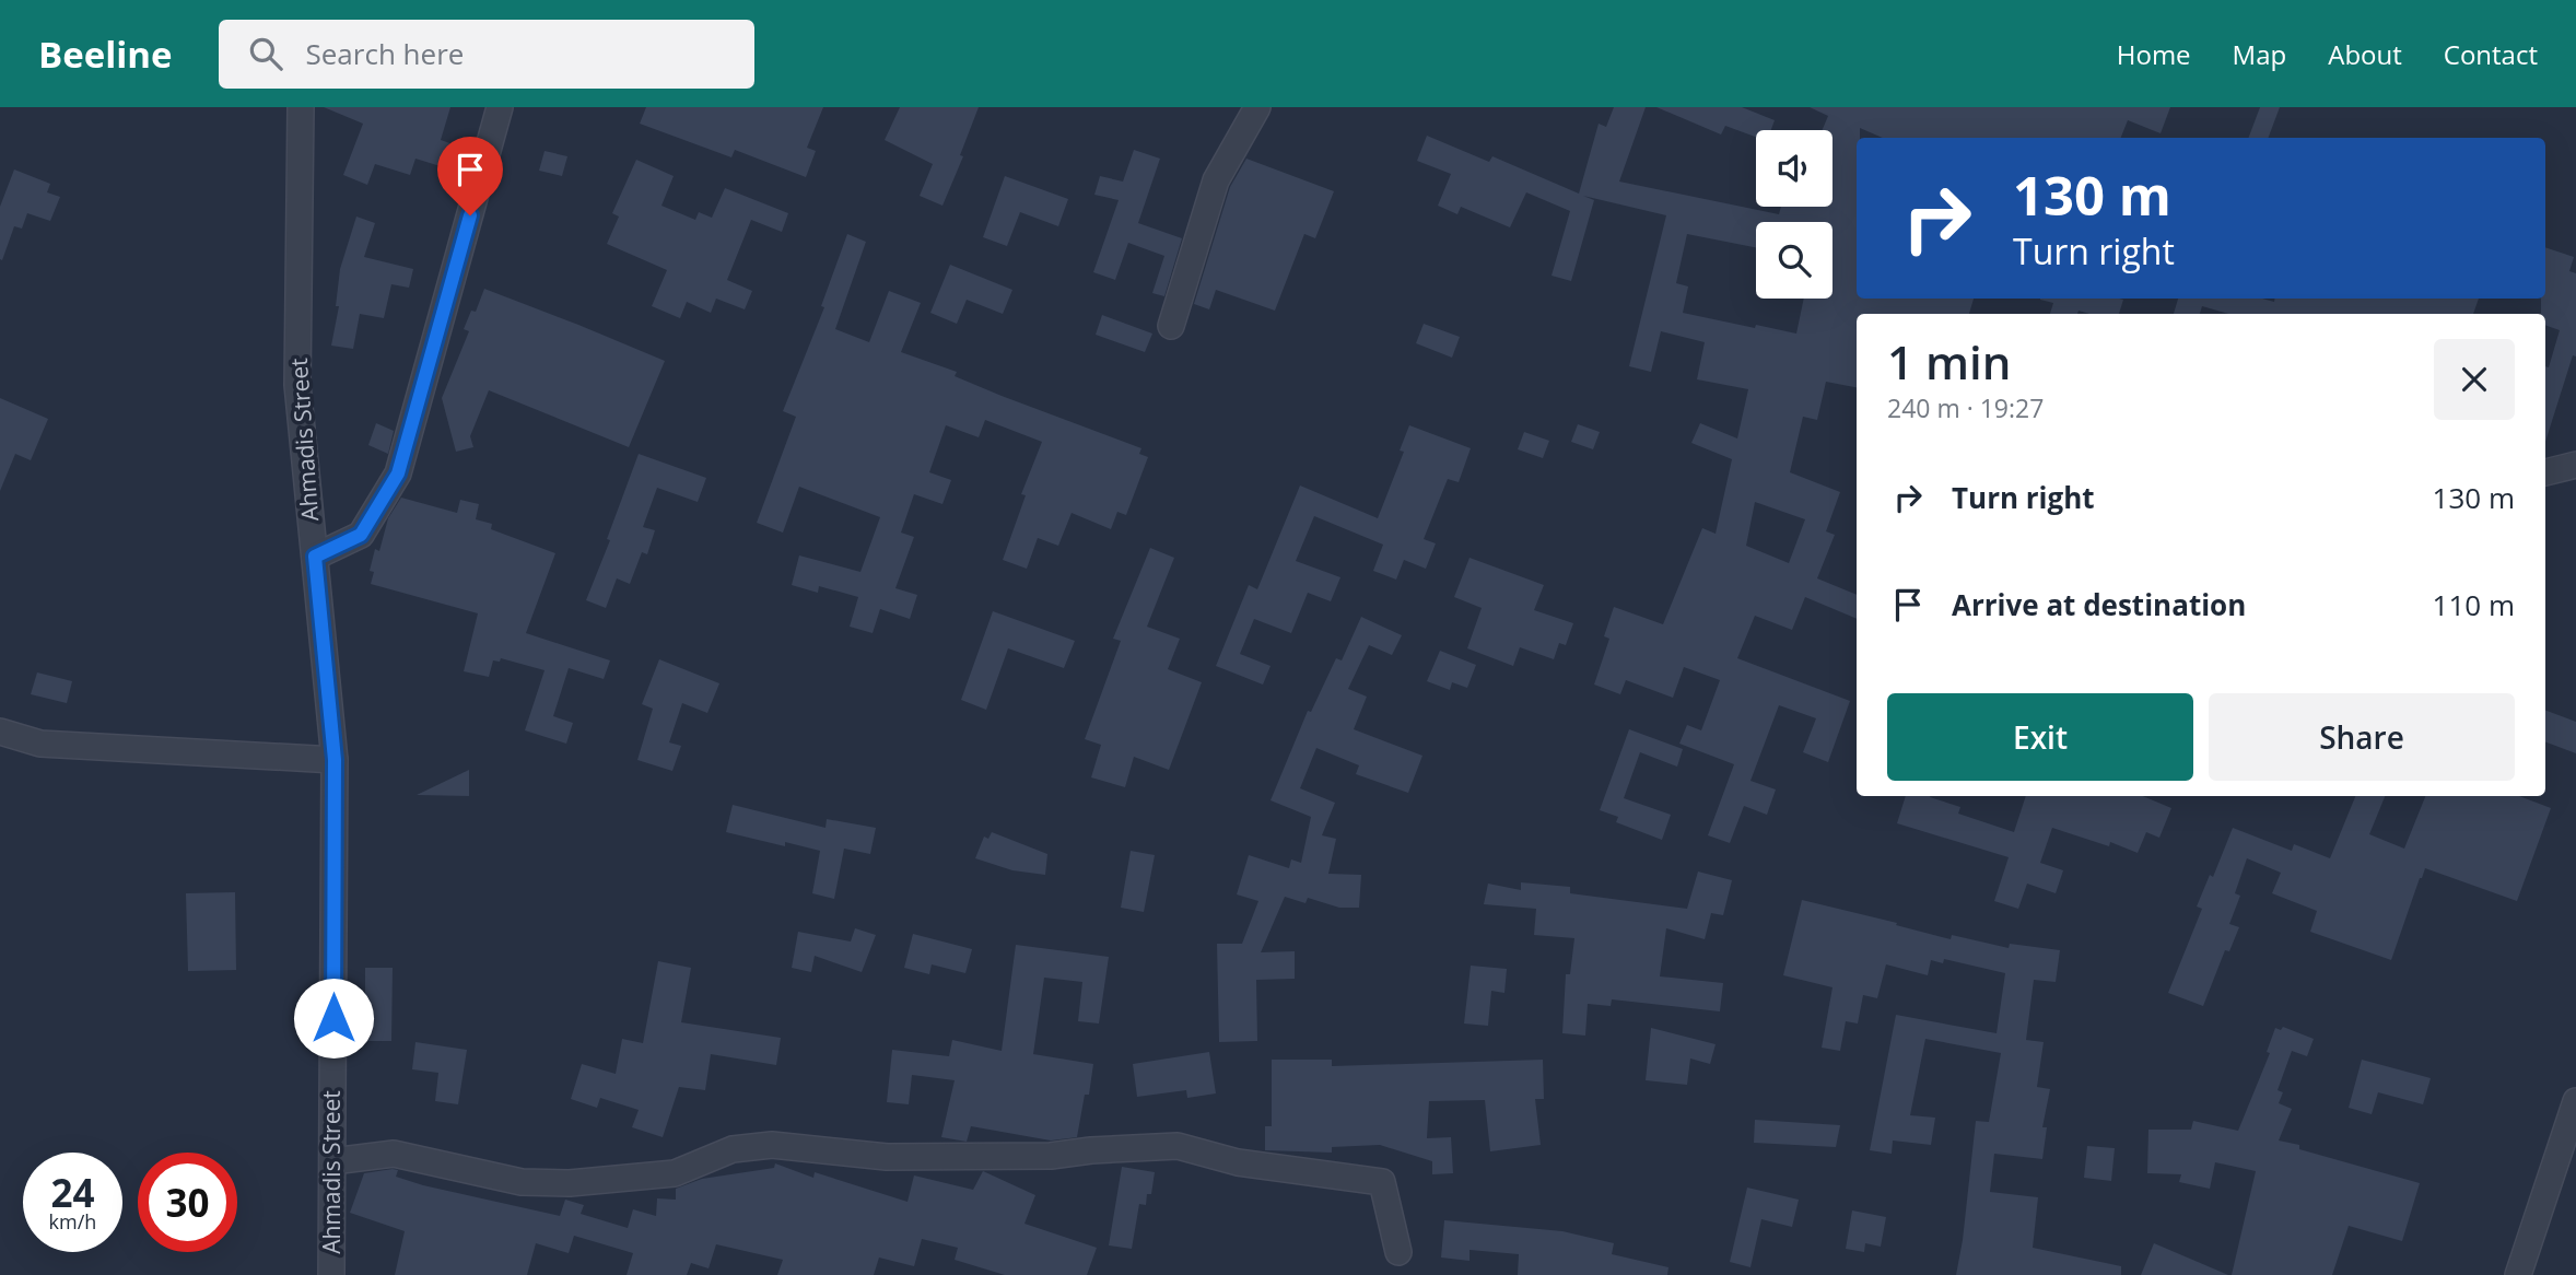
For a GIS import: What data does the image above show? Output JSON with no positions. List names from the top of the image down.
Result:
{
  "streets": {
    "street": ["Ahmadis Street"]
  },
  "page": {
    "header": "Beeline",
    "search": "Search here",
    "nav": [
      "Home",
      "Map",
      "About",
      "Contact"
    ],
    "turn": ["130 m", "Turn right"],
    "heading": ["1 min", "240 m · 19:27"],
    "list": [
      {
        "name": "Turn right",
        "value": "130 m"
      },
      {
        "name": "Arrive at destination",
        "value": "110 m"
      }
    ],
    "buttons": ["Exit", "Share"],
    "speed": "24 km/h",
    "limit": "30"
  }
}
